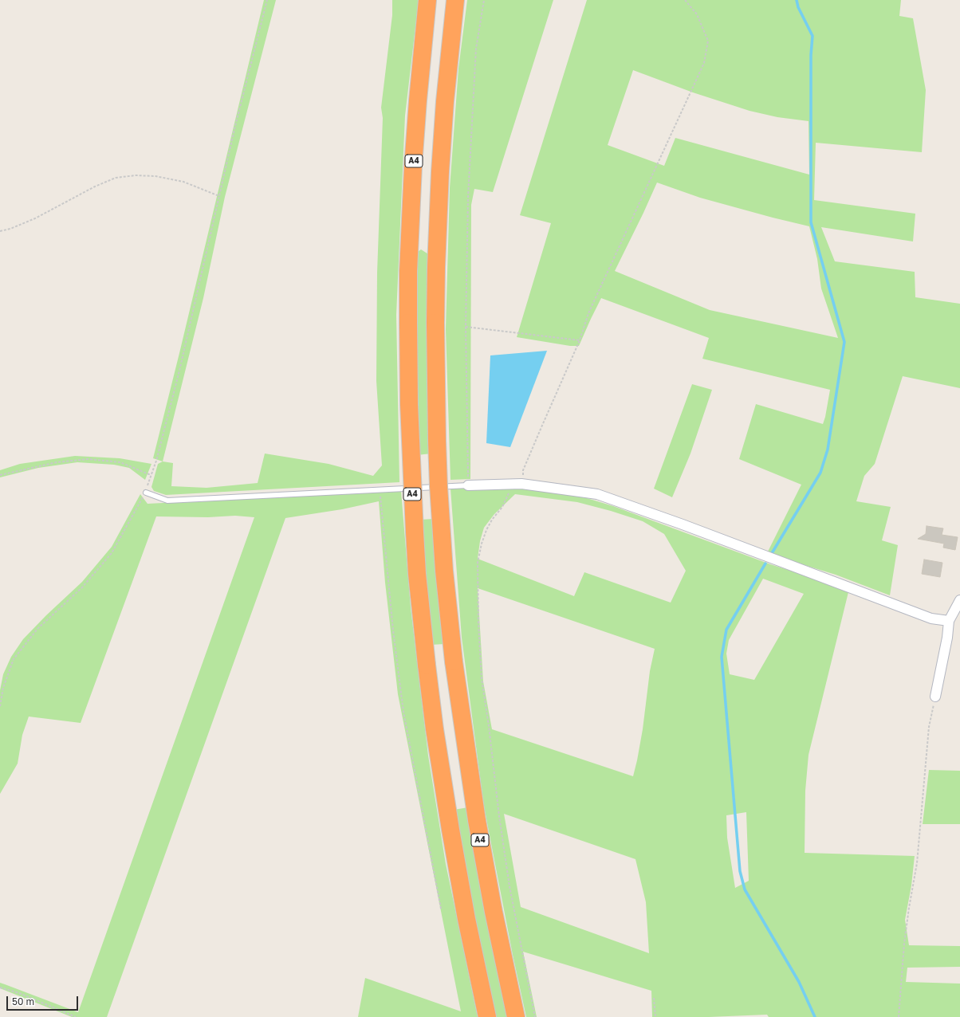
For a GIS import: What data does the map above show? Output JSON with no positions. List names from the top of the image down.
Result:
{
  "streets": {
    "highway": ["A4"]
  },
  "scale_bar": "50 m"
}
